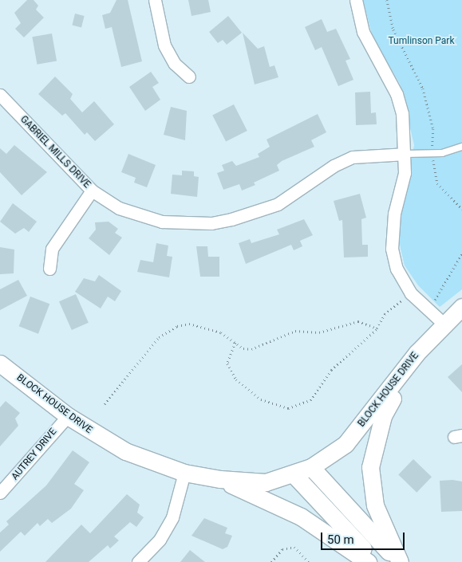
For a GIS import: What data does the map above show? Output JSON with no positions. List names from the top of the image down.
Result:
{
  "streets": {
    "street": ["GABRIEL MILLS DRIVE", "BLOCK HOUSE DRIVE", "AUTREY DRIVE"]
  },
  "crossings": [
    ["BLOCK HOUSE DRIVE", "AUTREY DRIVE"]
  ],
  "parks": ["Tumlinson Park"],
  "scale_bar": "50 m"
}
